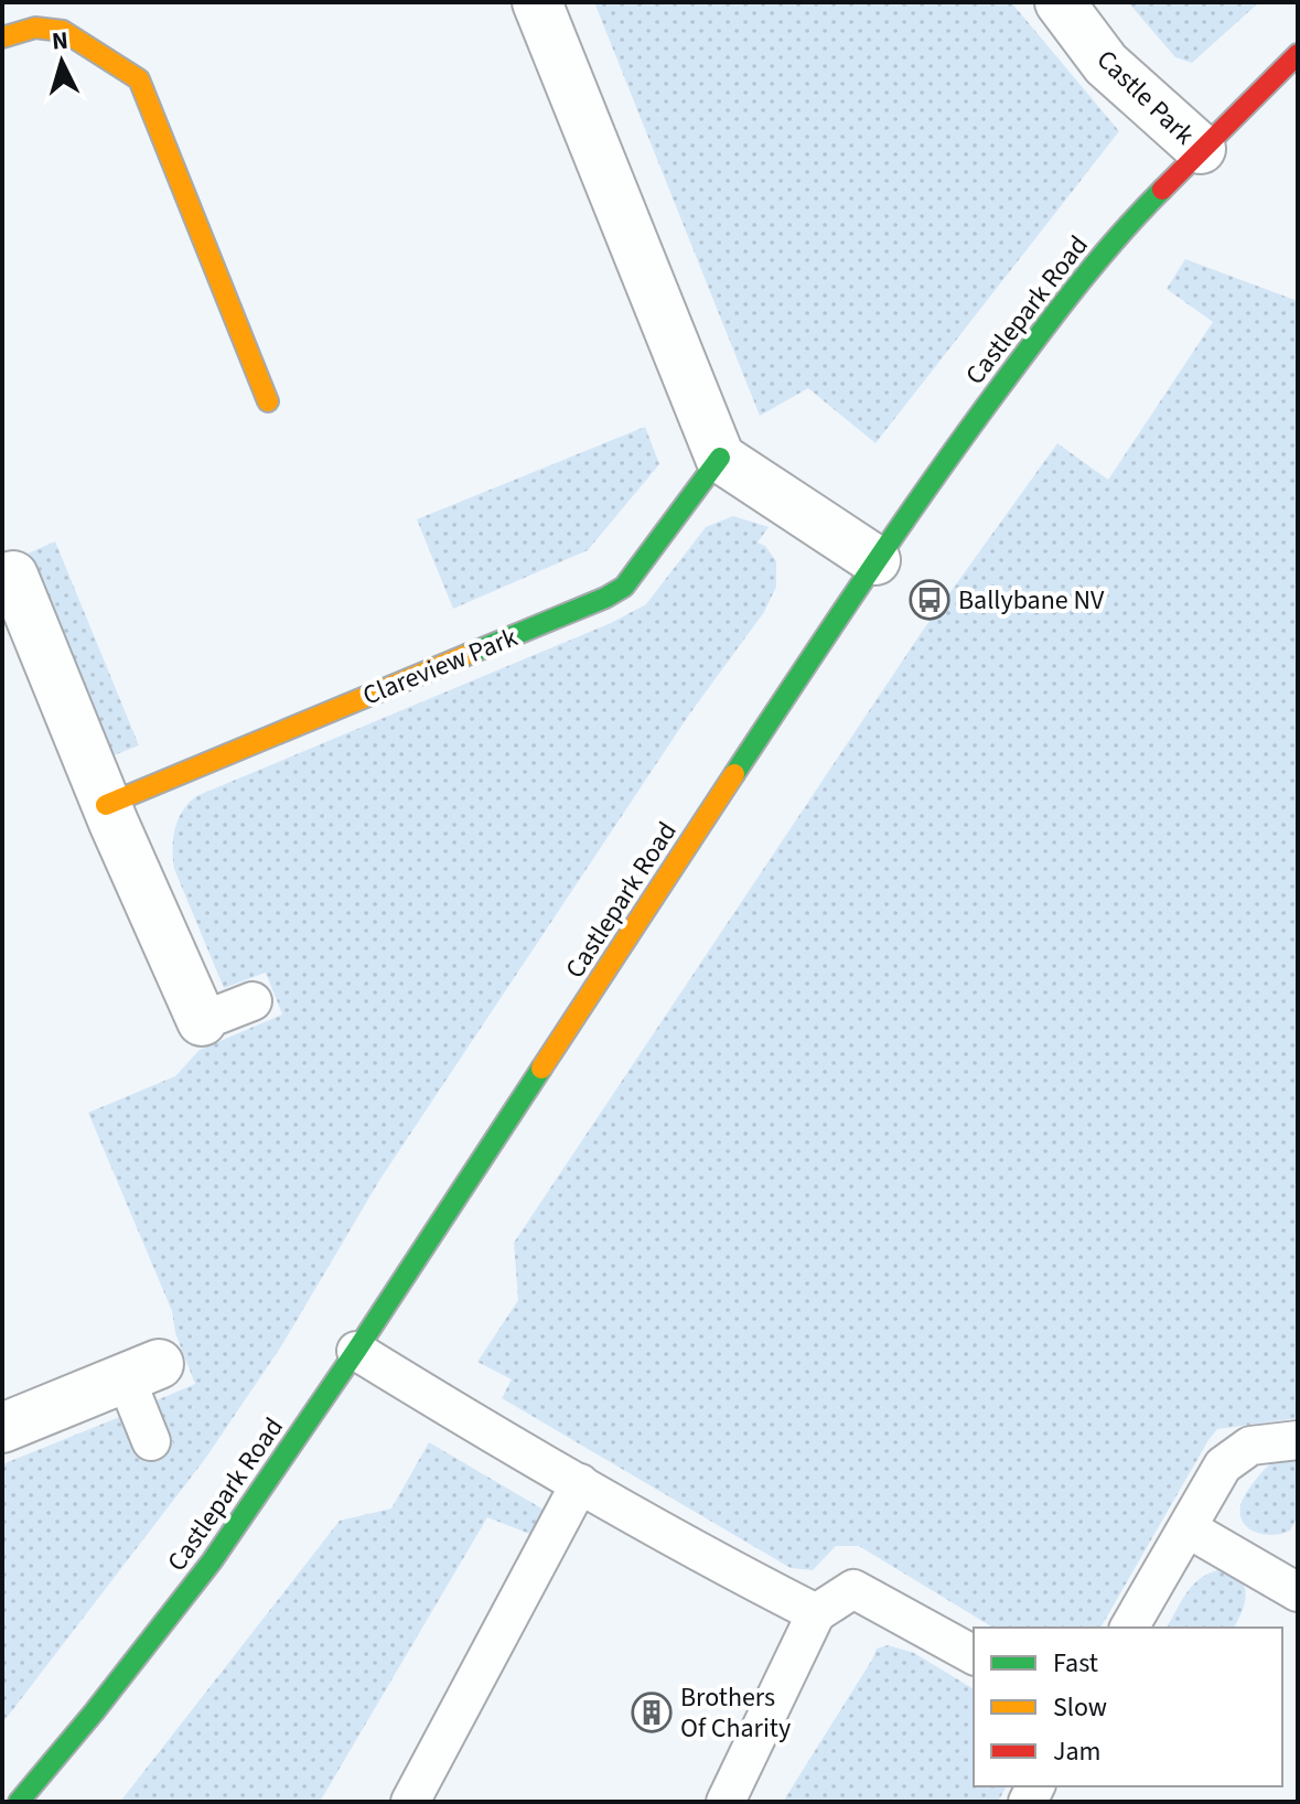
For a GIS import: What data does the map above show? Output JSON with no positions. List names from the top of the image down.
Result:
{
  "streets": {
    "street": ["Castle Park", "Castlepark Road", "Clareview Park"]
  },
  "crossings": [
    ["Castle Park", "Castlepark Road"]
  ],
  "places": {
    "bus stop": ["Ballybane NV"],
    "building": ["Brothers Of Charity"]
  },
  "legend": ["Fast", "Slow", "Jam"],
  "north": "top"
}
